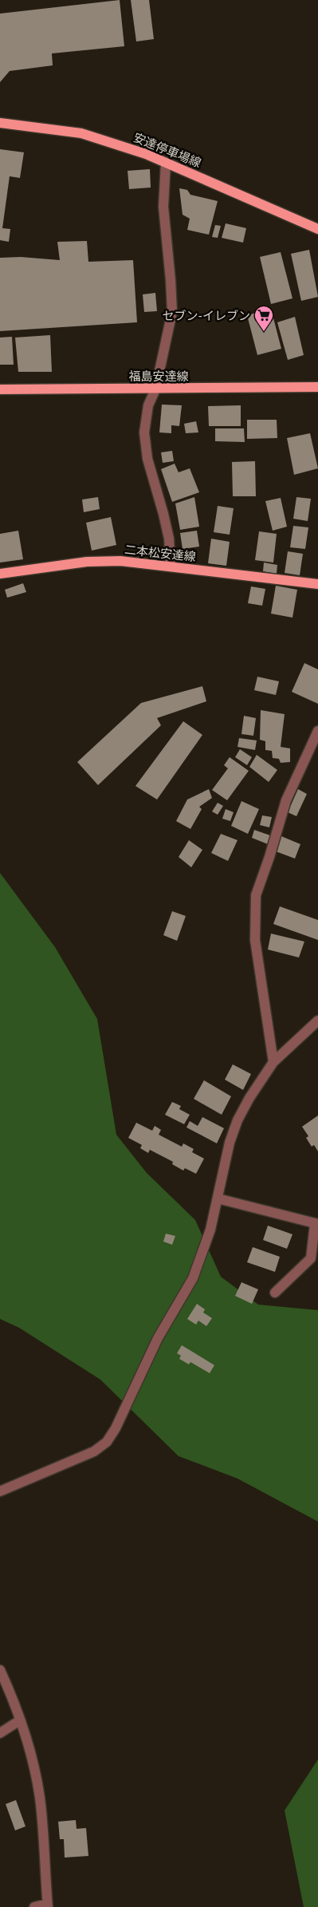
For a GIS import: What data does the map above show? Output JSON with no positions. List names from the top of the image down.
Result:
{
  "streets": {
    "main road": ["安達停車場線", "福島安達線", "二本松安達線"]
  },
  "places": {
    "supermarket": ["セブン-イレブン"]
  }
}
